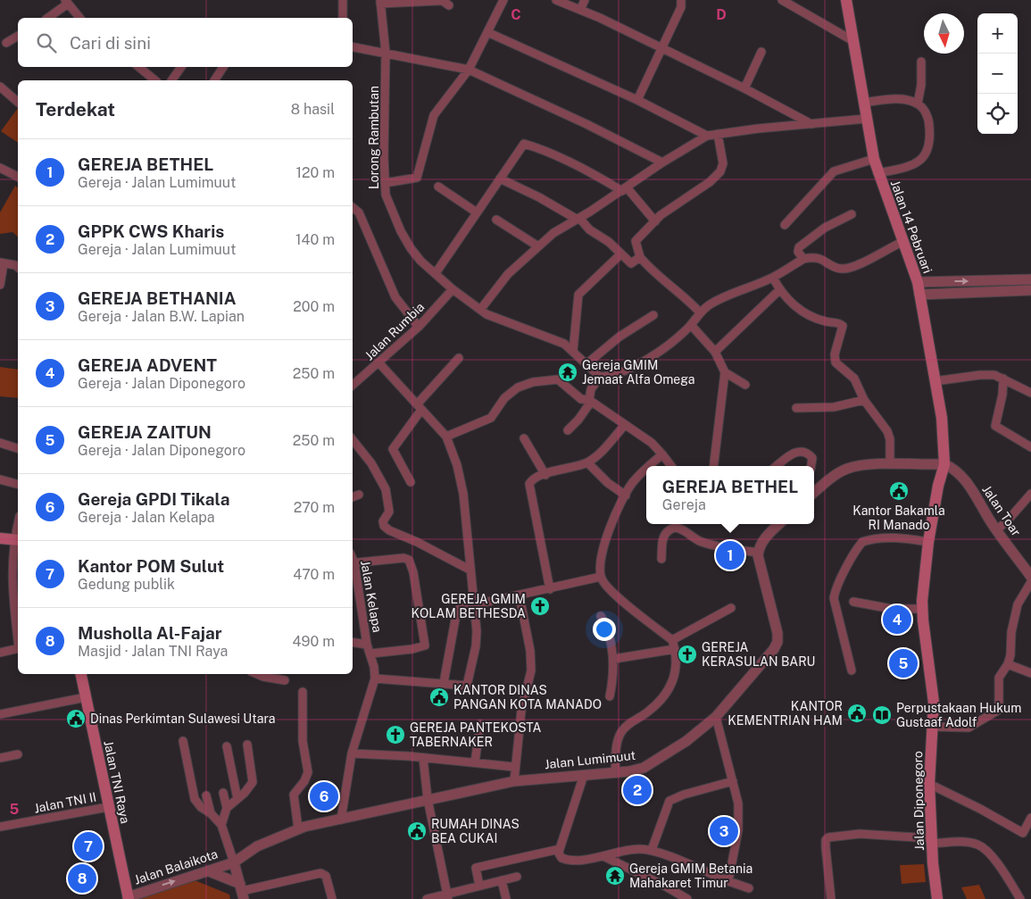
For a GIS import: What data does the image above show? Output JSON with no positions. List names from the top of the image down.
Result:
{
  "streets": {
    "main road": ["Jalan 14 Pebruari", "Jalan TNI Raya", "Jalan Diponegoro"],
    "street": [
      "Lorong Rambutan",
      "Jalan Rumbia",
      "Jalan Toar",
      "Jalan Kelapa",
      "Jalan Lumimuut",
      "Jalan TNI II",
      "Jalan Balaikota"
    ]
  },
  "crossings": [
    ["Lorong Rambutan", "Jalan Rumbia"],
    ["Jalan 14 Pebruari", "Jalan Toar"],
    ["Jalan 14 Pebruari", "Jalan Diponegoro"],
    ["Jalan Toar", "Jalan Diponegoro"],
    ["Jalan Lumimuut", "Jalan Balaikota"],
    ["Jalan TNI Raya", "Jalan TNI II"],
    ["Jalan TNI Raya", "Jalan Balaikota"]
  ],
  "one_way": ["Jalan Balaikota"],
  "places": {
    "temple": ["Gereja GMIM Jemaat Alfa Omega", "Gereja GMIM Betania Mahakaret Timur"],
    "public building": [
      "Kantor Bakamla RI Manado",
      "KANTOR DINAS PANGAN KOTA MANADO",
      "KANTOR KEMENTRIAN HAM",
      "Dinas Perkimtan Sulawesi Utara",
      "RUMAH DINAS BEA CUKAI"
    ],
    "church": ["GEREJA GMIM KOLAM BETHESDA", "GEREJA KERASULAN BARU", "GEREJA PANTEKOSTA TABERNAKER"],
    "library": ["Perpustakaan Hukum Gustaaf Adolf"]
  },
  "north": "bottom",
  "page": {
    "map_buttons": ["+", "−"],
    "search": "Cari di sini",
    "heading": ["Terdekat", "8 hasil"],
    "list": [
      {
        "mark": "1",
        "name": "GEREJA BETHEL",
        "note": "Gereja · Jalan Lumimuut",
        "value": "120 m"
      },
      {
        "mark": "2",
        "name": "GPPK CWS Kharis",
        "note": "Gereja · Jalan Lumimuut",
        "value": "140 m"
      },
      {
        "mark": "3",
        "name": "GEREJA BETHANIA",
        "note": "Gereja · Jalan B.W. Lapian",
        "value": "200 m"
      },
      {
        "mark": "4",
        "name": "GEREJA ADVENT",
        "note": "Gereja · Jalan Diponegoro",
        "value": "250 m"
      },
      {
        "mark": "5",
        "name": "GEREJA ZAITUN",
        "note": "Gereja · Jalan Diponegoro",
        "value": "250 m"
      },
      {
        "mark": "6",
        "name": "Gereja GPDI Tikala",
        "note": "Gereja · Jalan Kelapa",
        "value": "270 m"
      },
      {
        "mark": "7",
        "name": "Kantor POM Sulut",
        "note": "Gedung publik",
        "value": "470 m"
      },
      {
        "mark": "8",
        "name": "Musholla Al-Fajar",
        "note": "Masjid · Jalan TNI Raya",
        "value": "490 m"
      }
    ],
    "popup": ["GEREJA BETHEL", "Gereja"],
    "pins": [
      "1",
      "4",
      "5",
      "2",
      "6",
      "3",
      "7",
      "8"
    ]
  },
  "grid": {
    "columns": ["C", "D"],
    "rows": ["5"]
  }
}
